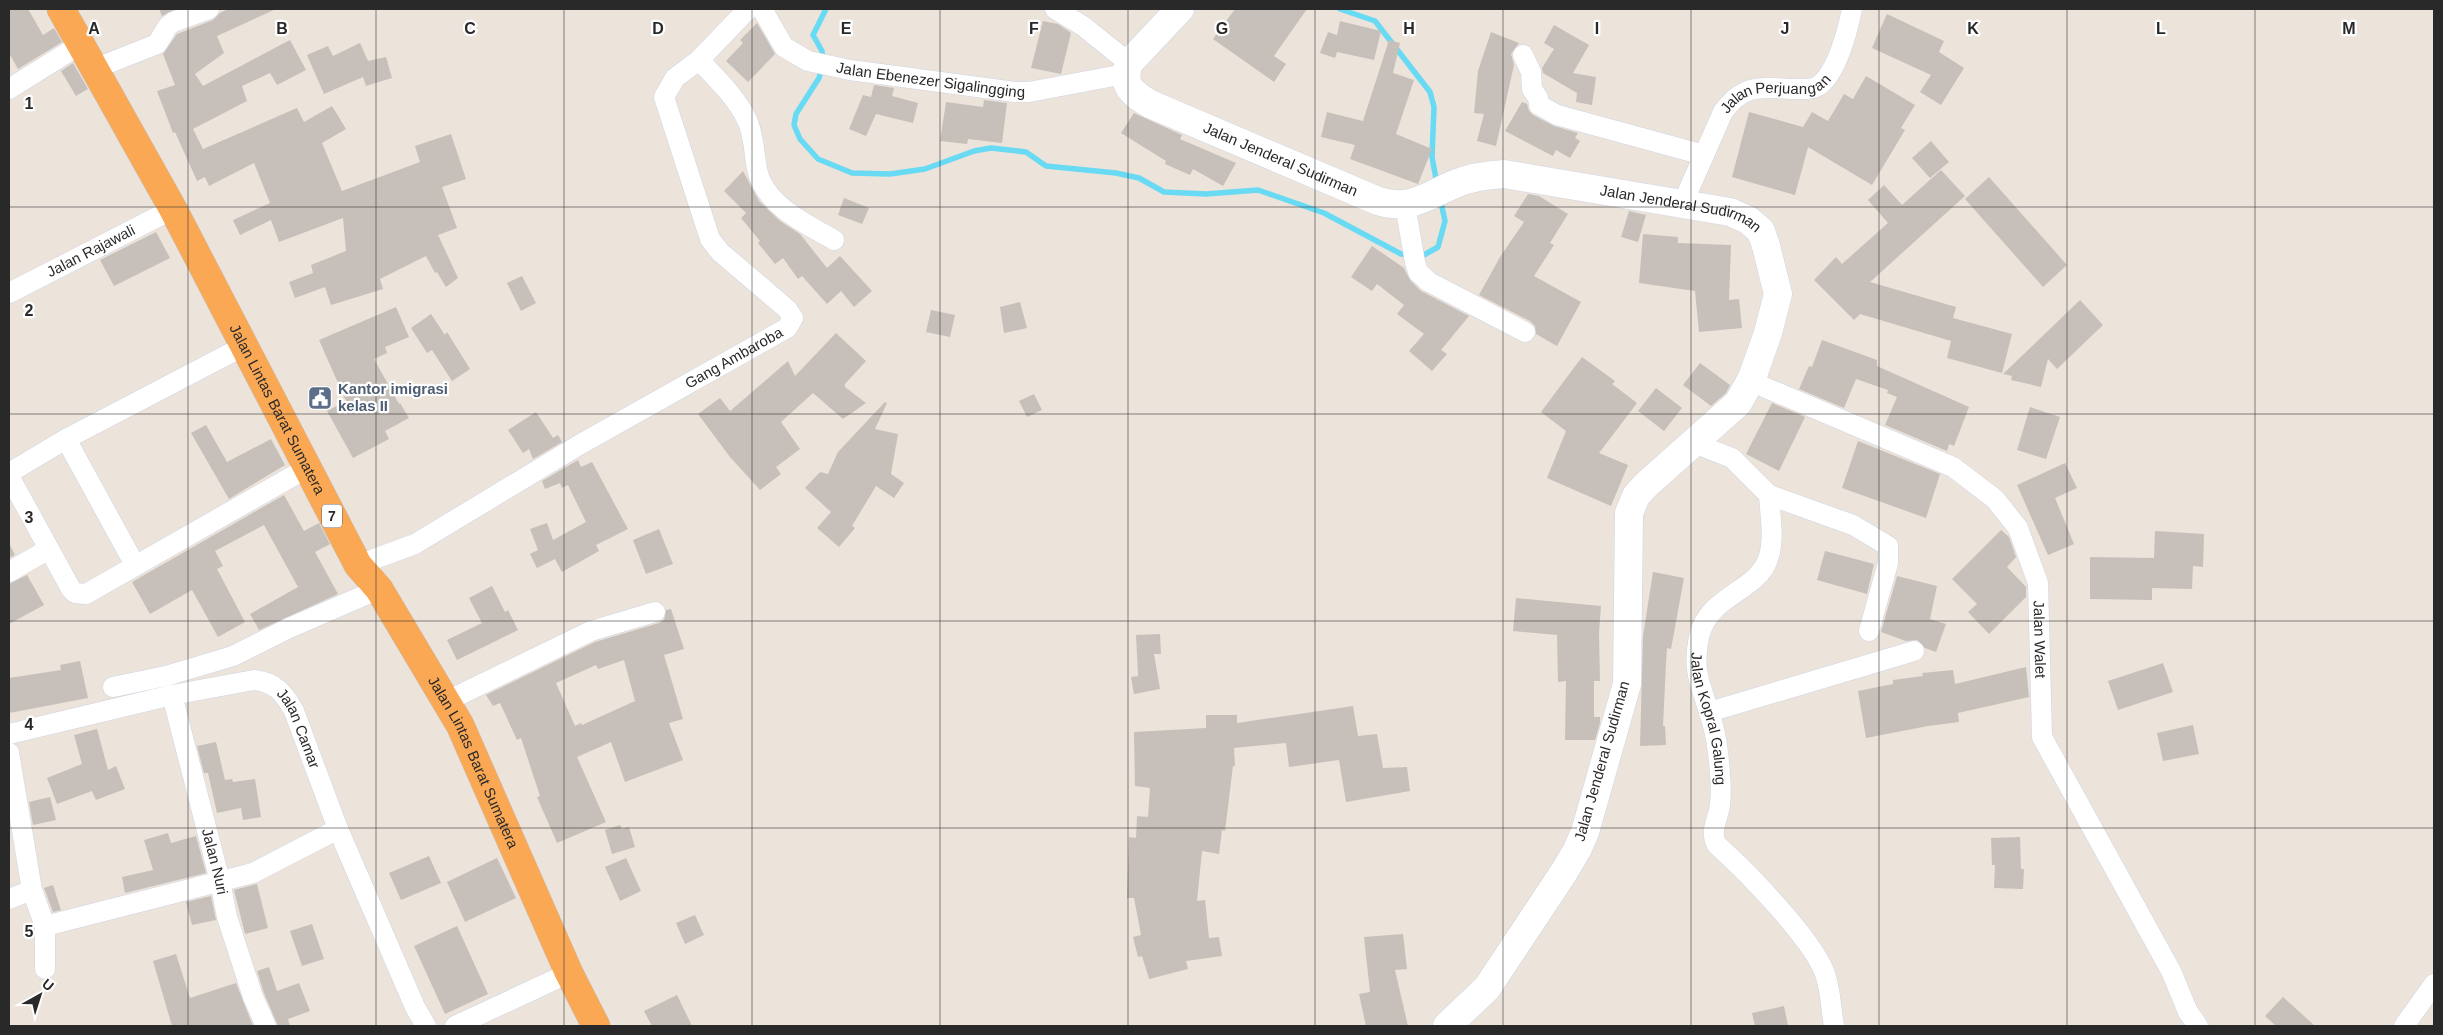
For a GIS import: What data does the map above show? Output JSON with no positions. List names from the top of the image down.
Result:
{
  "streets": {
    "highway": ["Jalan Lintas Barat Sumatera", "7"],
    "main road": ["Jalan Jenderal Sudirman"],
    "street": [
      "Jalan Ebenezer Sigalingging",
      "Jalan Perjuangan",
      "Jalan Rajawali",
      "Gang Ambaroba",
      "Jalan Walet",
      "Jalan Kopral Galung",
      "Jalan Camar",
      "Jalan Nuri"
    ]
  },
  "crossings": [
    ["Jalan Ebenezer Sigalingging", "Jalan Jenderal Sudirman"],
    ["Jalan Perjuangan", "Jalan Jenderal Sudirman"],
    ["Jalan Jenderal Sudirman", "Jalan Walet"],
    ["Jalan Rajawali", "Jalan Lintas Barat Sumatera"],
    ["Gang Ambaroba", "Jalan Lintas Barat Sumatera"],
    ["Jalan Camar", "Jalan Nuri"]
  ],
  "places": {
    "public building": ["Kantor imigrasi kelas II"]
  },
  "north": "top right",
  "grid": {
    "columns": [
      "A",
      "B",
      "C",
      "D",
      "E",
      "F",
      "G",
      "H",
      "I",
      "J",
      "K",
      "L",
      "M"
    ],
    "rows": [
      "1",
      "2",
      "3",
      "4",
      "5"
    ]
  }
}
